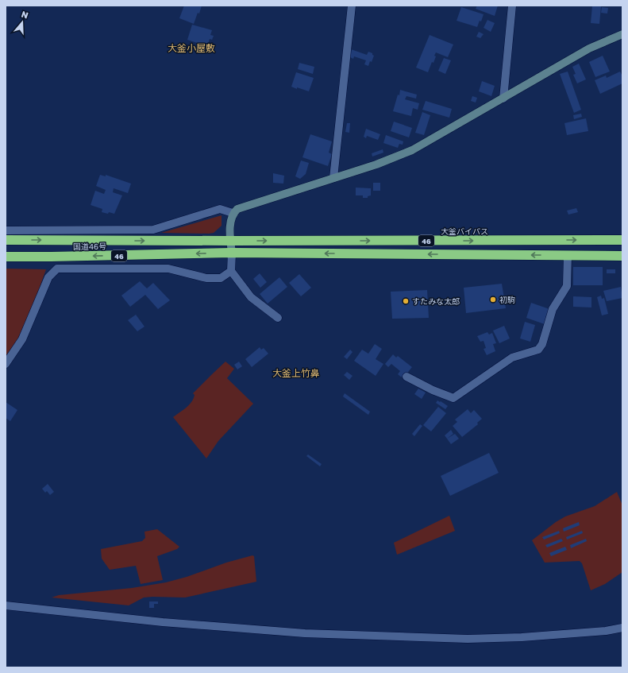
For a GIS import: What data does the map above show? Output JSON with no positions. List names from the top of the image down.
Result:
{
  "streets": {
    "highway": ["大釜バイパス", "46", "国道46号"]
  },
  "crossings": [
    ["大釜バイパス", "国道46号"],
    ["46", "国道46号"]
  ],
  "districts": ["大釜小屋敷", "大釜上竹鼻"],
  "places": ["初駒", "すたみな太郎"],
  "north": "top"
}
